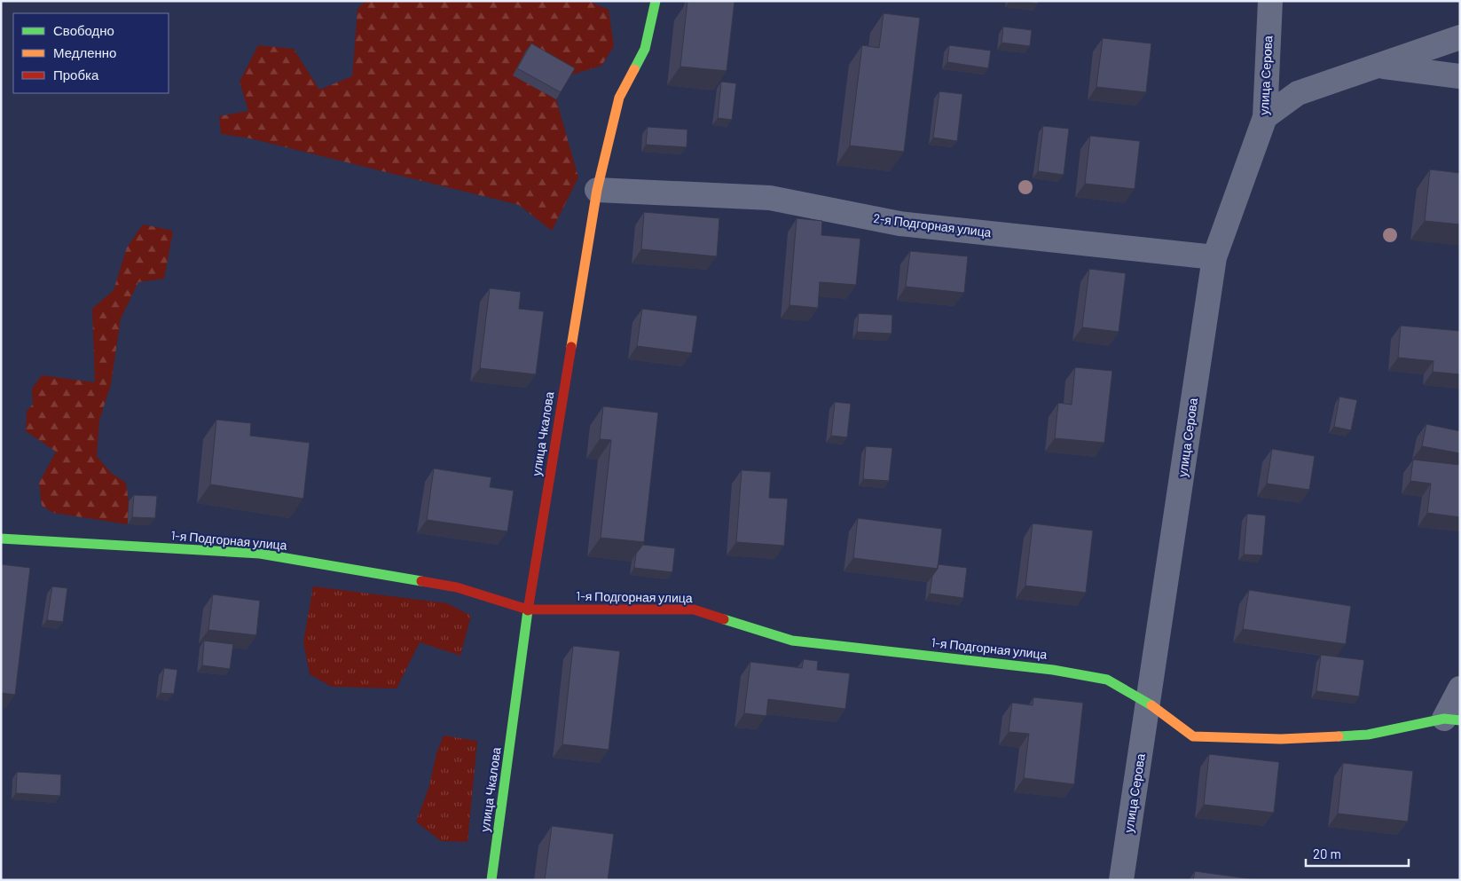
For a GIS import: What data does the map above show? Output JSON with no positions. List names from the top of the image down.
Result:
{
  "streets": {
    "street": [
      "улица Серова",
      "2-я Подгорная улица",
      "улица Чкалова",
      "1-я Подгорная улица"
    ]
  },
  "crossings": [
    ["улица Серова", "2-я Подгорная улица"],
    ["улица Серова", "1-я Подгорная улица"],
    ["2-я Подгорная улица", "улица Чкалова"],
    ["улица Чкалова", "1-я Подгорная улица"]
  ],
  "legend": ["Свободно", "Медленно", "Пробка"],
  "scale_bar": "20 m"
}
